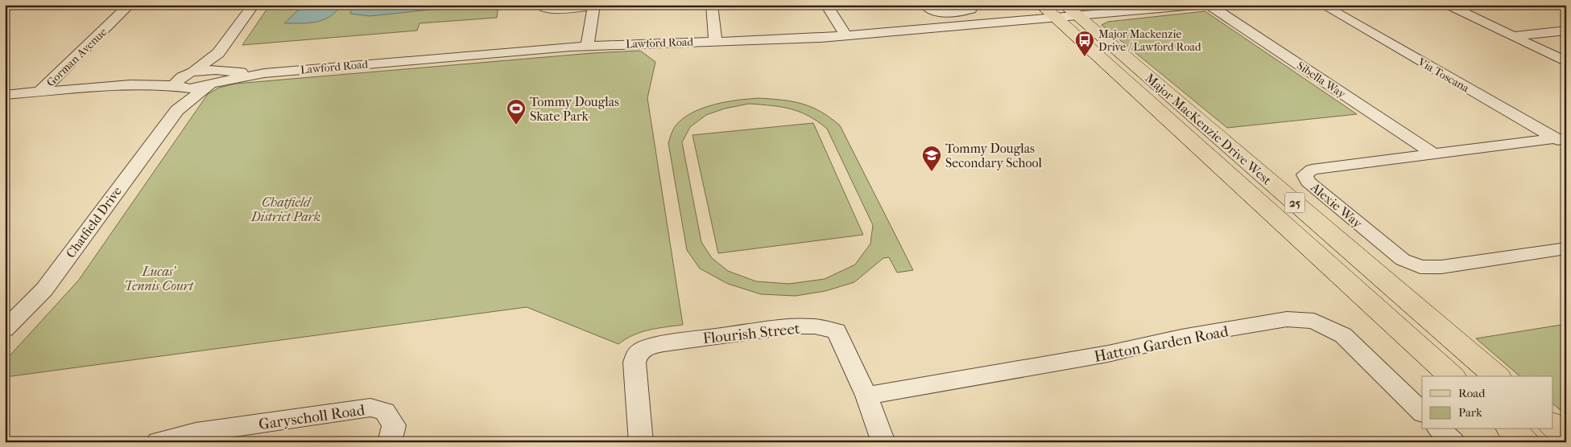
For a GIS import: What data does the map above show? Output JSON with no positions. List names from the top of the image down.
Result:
{
  "streets": {
    "main road": ["Major MacKenzie Drive West", "25"],
    "street": [
      "Lawford Road",
      "Gorman Avenue",
      "Via Toscana",
      "Sibella Way",
      "Alexie Way",
      "Chatfield Drive",
      "Flourish Street",
      "Hatton Garden Road",
      "Garyscholl Road"
    ]
  },
  "crossings": [
    ["Lawford Road", "Major MacKenzie Drive West"],
    ["Lawford Road", "Chatfield Drive"],
    ["Via Toscana", "Alexie Way"],
    ["Sibella Way", "Alexie Way"],
    ["Flourish Street", "Hatton Garden Road"]
  ],
  "parks": ["Chatfield District Park", "Lucas' Tennis Court"],
  "places": {
    "bus stop": ["Major Mackenzie Drive / Lawford Road"],
    "sports": ["Tommy Douglas Skate Park"],
    "school or university": ["Tommy Douglas Secondary School"]
  },
  "legend": ["Road", "Park"]
}
